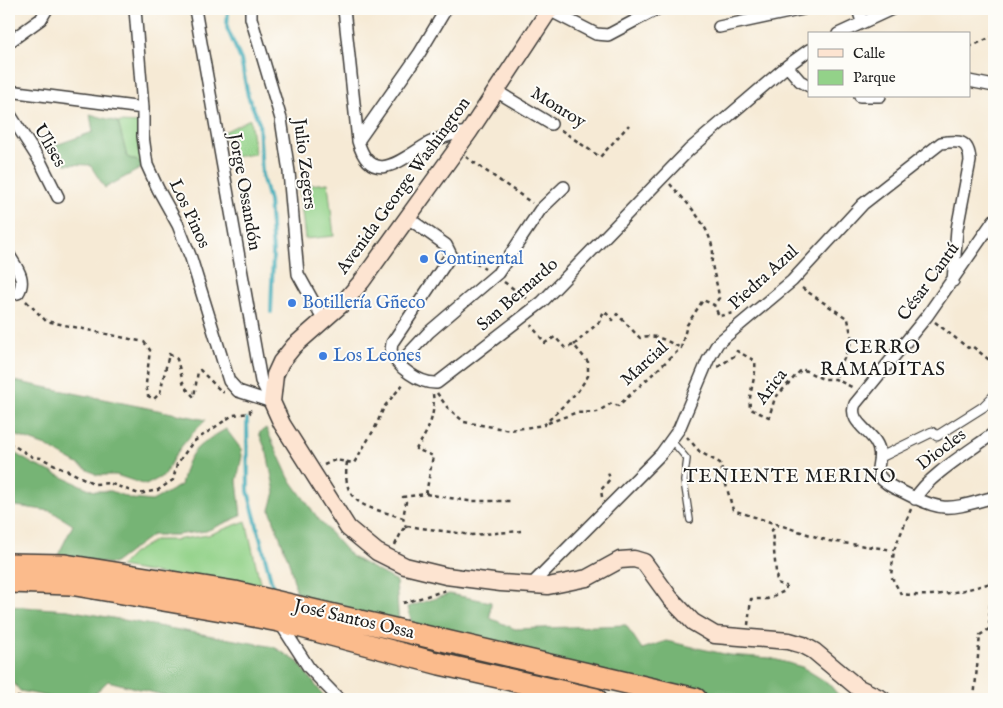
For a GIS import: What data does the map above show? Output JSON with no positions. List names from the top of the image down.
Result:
{
  "streets": {
    "highway": ["José Santos Ossa"],
    "main road": ["Avenida George Washington"],
    "street": [
      "Monroy",
      "Ulises",
      "Julio Zegers",
      "Jorge Ossandón",
      "Los Pinos",
      "Piedra Azul",
      "César Cantú",
      "San Bernardo",
      "Diocles"
    ],
    "path": ["Marcial", "Arica"]
  },
  "crossings": [
    ["Monroy", "Avenida George Washington"],
    ["Julio Zegers", "Avenida George Washington"],
    ["Avenida George Washington", "Jorge Ossandón"],
    ["Piedra Azul", "César Cantú"],
    ["Piedra Azul", "Arica"],
    ["César Cantú", "Arica"],
    ["César Cantú", "Diocles"],
    ["San Bernardo", "Marcial"]
  ],
  "districts": ["CERRO RAMADITAS", "TENIENTE MERINO"],
  "places": ["Continental", "Botillería Gñeco", "Los Leones"],
  "legend": ["Calle", "Parque"]
}
